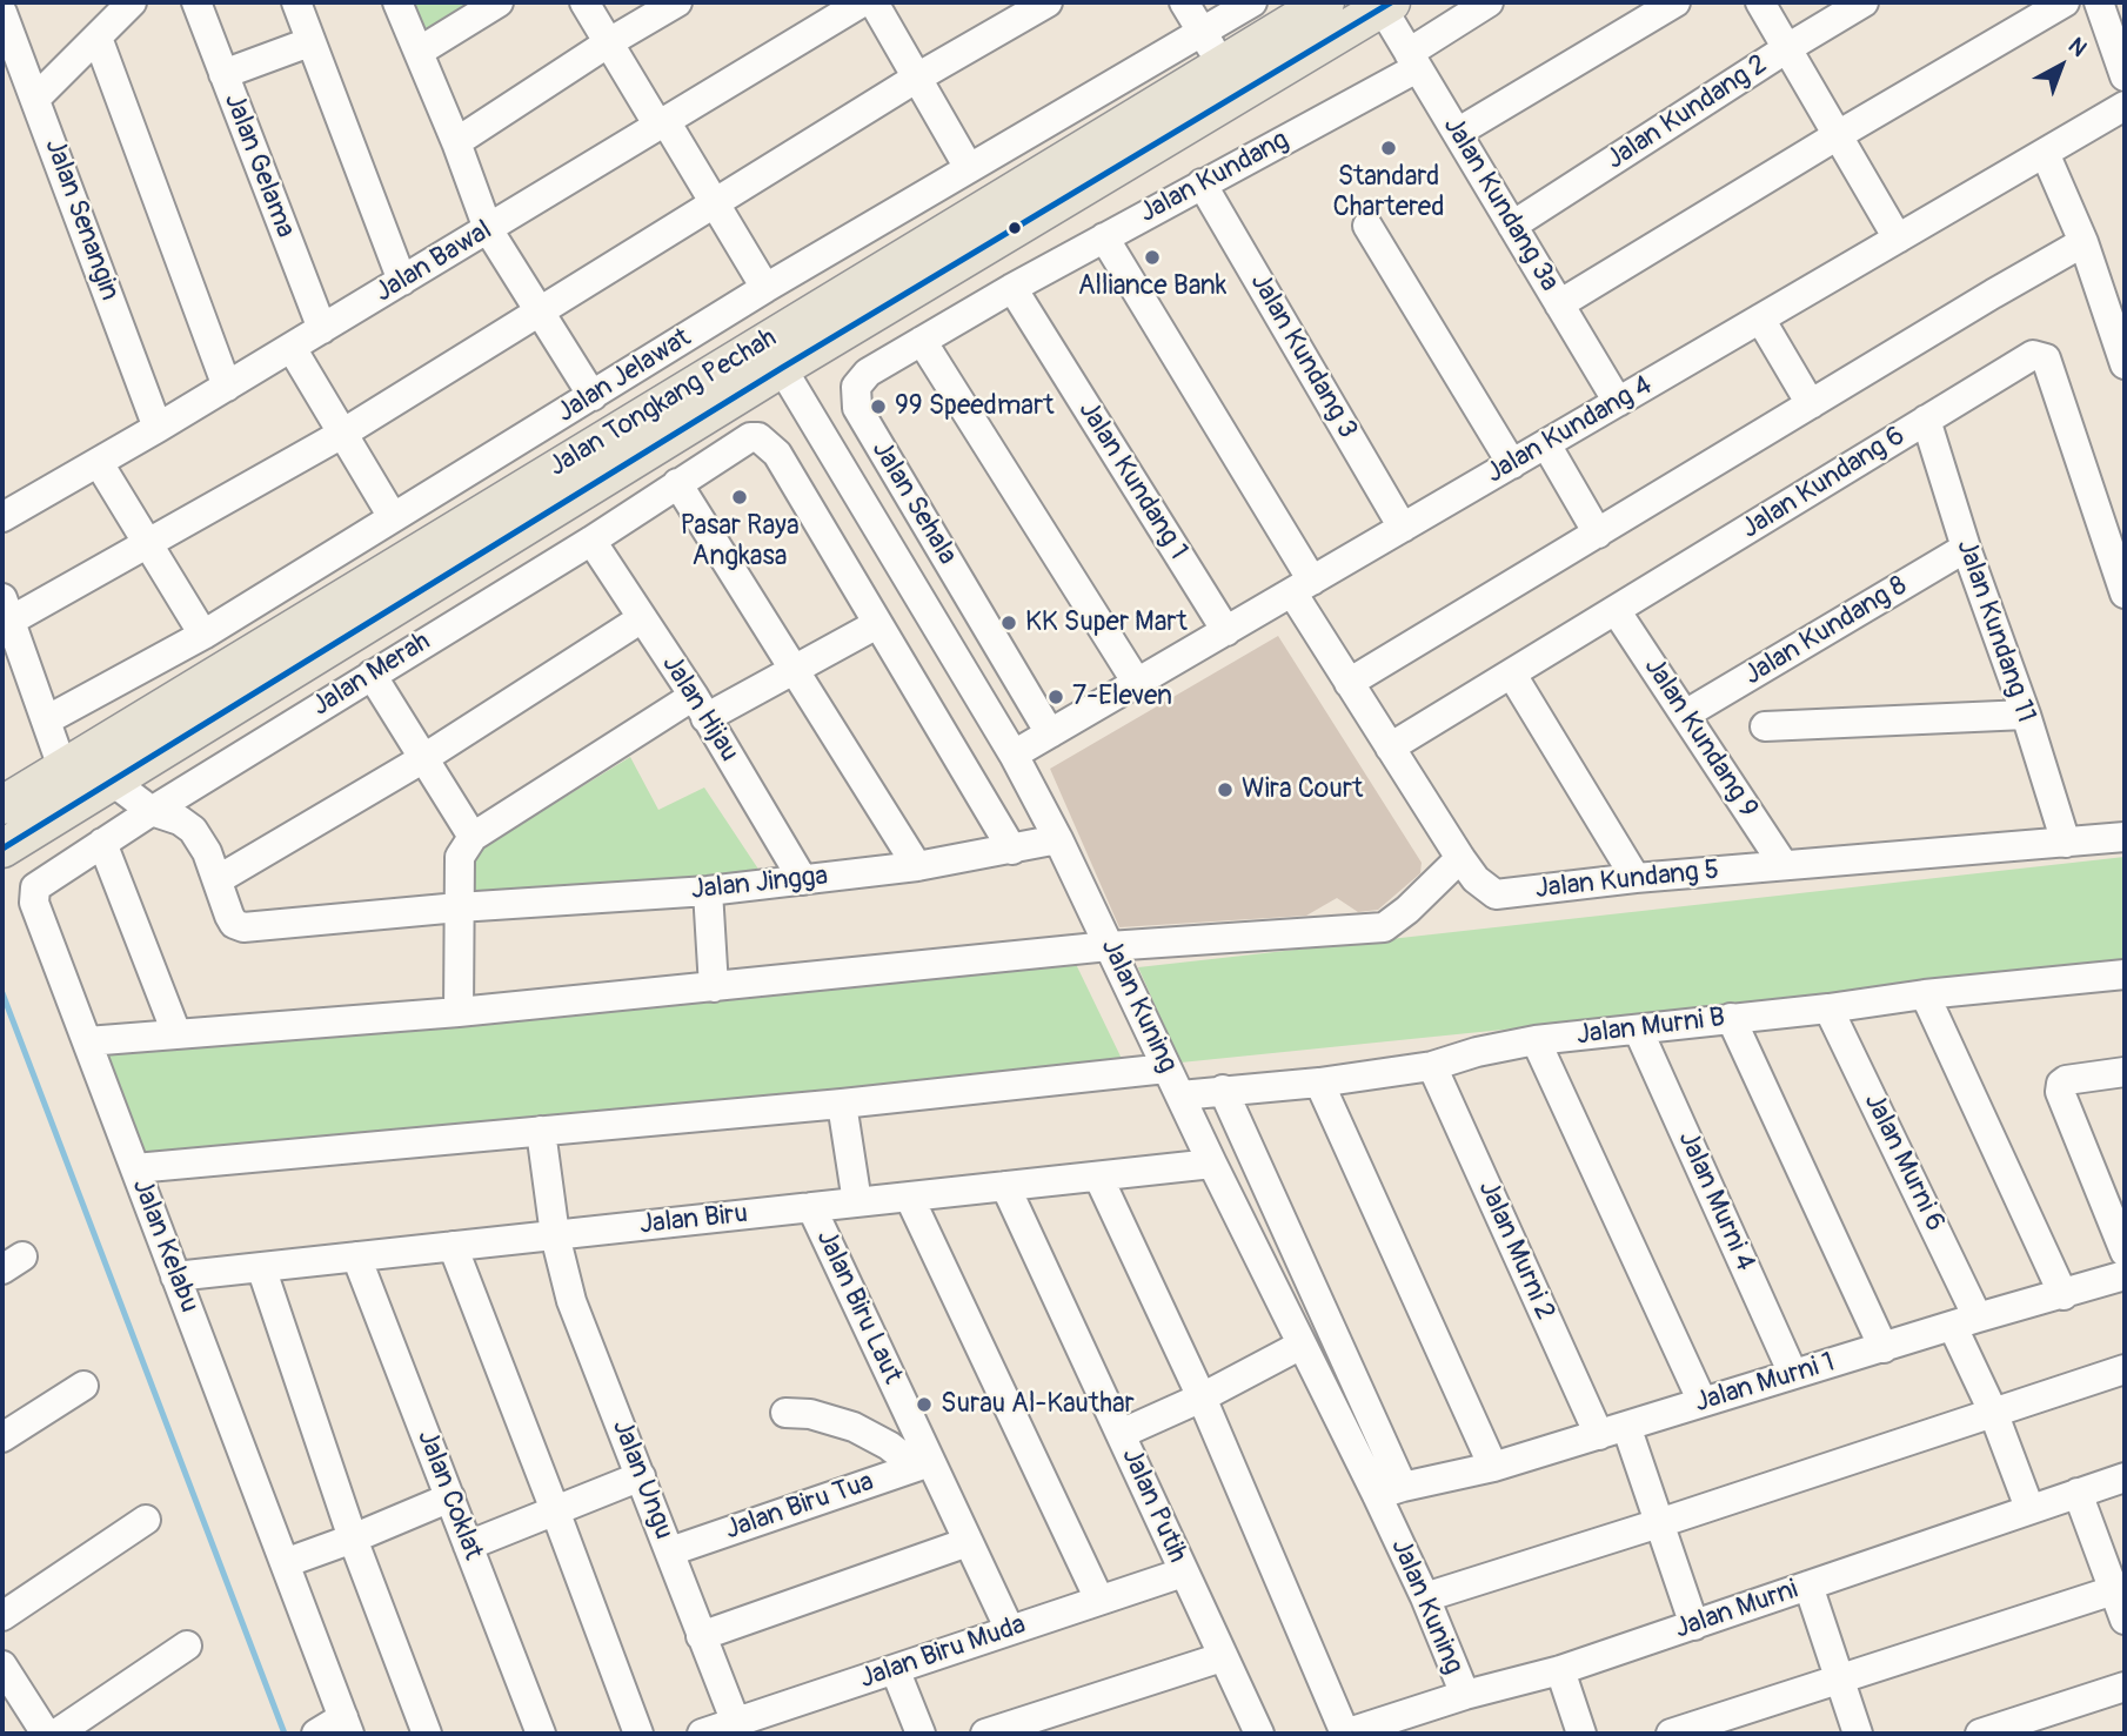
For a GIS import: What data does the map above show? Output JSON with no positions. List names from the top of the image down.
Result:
{
  "streets": {
    "main road": ["Jalan Tongkang Pechah"],
    "street": [
      "Jalan Kundang 2",
      "Jalan Gelama",
      "Jalan Kundang",
      "Jalan Kundang 3a",
      "Jalan Senangin",
      "Jalan Bawal",
      "Jalan Kundang 3",
      "Jalan Jelawat",
      "Jalan Kundang 4",
      "Jalan Kundang 1",
      "Jalan Kundang 6",
      "Jalan Sehala",
      "Jalan Kundang 8",
      "Jalan Kundang 11",
      "Jalan Merah",
      "Jalan Hijau",
      "Jalan Kundang 9",
      "Jalan Kundang 5",
      "Jalan Jingga",
      "Jalan Kuning",
      "Jalan Murni B",
      "Jalan Murni 6",
      "Jalan Murni 4",
      "Jalan Biru",
      "Jalan Kelabu",
      "Jalan Murni 2",
      "Jalan Biru Laut",
      "Jalan Murni 1",
      "Jalan Ungu",
      "Jalan Coklat",
      "Jalan Putih",
      "Jalan Biru Tua",
      "Jalan Murni",
      "Jalan Biru Muda"
    ]
  },
  "crossings": [
    ["Jalan Kundang 2", "Jalan Kundang 3a"],
    ["Jalan Gelama", "Jalan Bawal"],
    ["Jalan Kundang", "Jalan Kundang 3a"],
    ["Jalan Kundang", "Jalan Kundang 3"],
    ["Jalan Kundang", "Jalan Kundang 1"],
    ["Jalan Kundang", "Jalan Sehala"],
    ["Jalan Kundang", "Jalan Kundang 5"],
    ["Jalan Kundang 3a", "Jalan Tongkang Pechah"],
    ["Jalan Kundang 3a", "Jalan Kundang 4"],
    ["Jalan Senangin", "Jalan Bawal"],
    ["Jalan Kundang 3", "Jalan Kundang 4"],
    ["Jalan Tongkang Pechah", "Jalan Jingga"],
    ["Jalan Tongkang Pechah", "Jalan Kuning"],
    ["Jalan Kundang 4", "Jalan Kundang 1"],
    ["Jalan Kundang 4", "Jalan Sehala"],
    ["Jalan Kundang 4", "Jalan Kundang 5"],
    ["Jalan Kundang 4", "Jalan Kuning"],
    ["Jalan Kundang 1", "Jalan Sehala"],
    ["Jalan Kundang 6", "Jalan Kundang 11"],
    ["Jalan Kundang 6", "Jalan Kundang 9"],
    ["Jalan Kundang 6", "Jalan Kundang 5"],
    ["Jalan Kundang 8", "Jalan Kundang 11"],
    ["Jalan Kundang 8", "Jalan Kundang 9"],
    ["Jalan Kundang 11", "Jalan Kundang 5"],
    ["Jalan Merah", "Jalan Hijau"],
    ["Jalan Merah", "Jalan Jingga"],
    ["Jalan Merah", "Jalan Kelabu"],
    ["Jalan Hijau", "Jalan Jingga"],
    ["Jalan Kundang 9", "Jalan Kundang 5"],
    ["Jalan Jingga", "Jalan Kuning"],
    ["Jalan Jingga", "Jalan Kelabu"],
    ["Jalan Kuning", "Jalan Murni B"],
    ["Jalan Kuning", "Jalan Biru"],
    ["Jalan Kuning", "Jalan Murni 1"],
    ["Jalan Kuning", "Jalan Murni"],
    ["Jalan Murni B", "Jalan Murni 6"],
    ["Jalan Murni B", "Jalan Murni 4"],
    ["Jalan Murni B", "Jalan Murni 2"],
    ["Jalan Murni 6", "Jalan Murni 1"],
    ["Jalan Murni 6", "Jalan Murni"],
    ["Jalan Murni 4", "Jalan Murni 1"],
    ["Jalan Biru", "Jalan Kelabu"],
    ["Jalan Biru", "Jalan Biru Laut"],
    ["Jalan Biru", "Jalan Ungu"],
    ["Jalan Biru", "Jalan Coklat"],
    ["Jalan Biru", "Jalan Putih"],
    ["Jalan Murni 2", "Jalan Murni 1"],
    ["Jalan Murni 2", "Jalan Murni"],
    ["Jalan Biru Laut", "Jalan Biru Tua"],
    ["Jalan Biru Laut", "Jalan Biru Muda"],
    ["Jalan Ungu", "Jalan Biru Tua"],
    ["Jalan Ungu", "Jalan Biru Muda"],
    ["Jalan Putih", "Jalan Biru Muda"]
  ],
  "places": [
    "Standard Chartered",
    "Alliance Bank",
    "99 Speedmart",
    "Pasar Raya Angkasa",
    "KK Super Mart",
    "7-Eleven",
    "Wira Court",
    "Surau Al-Kauthar"
  ],
  "north": "top right"
}
